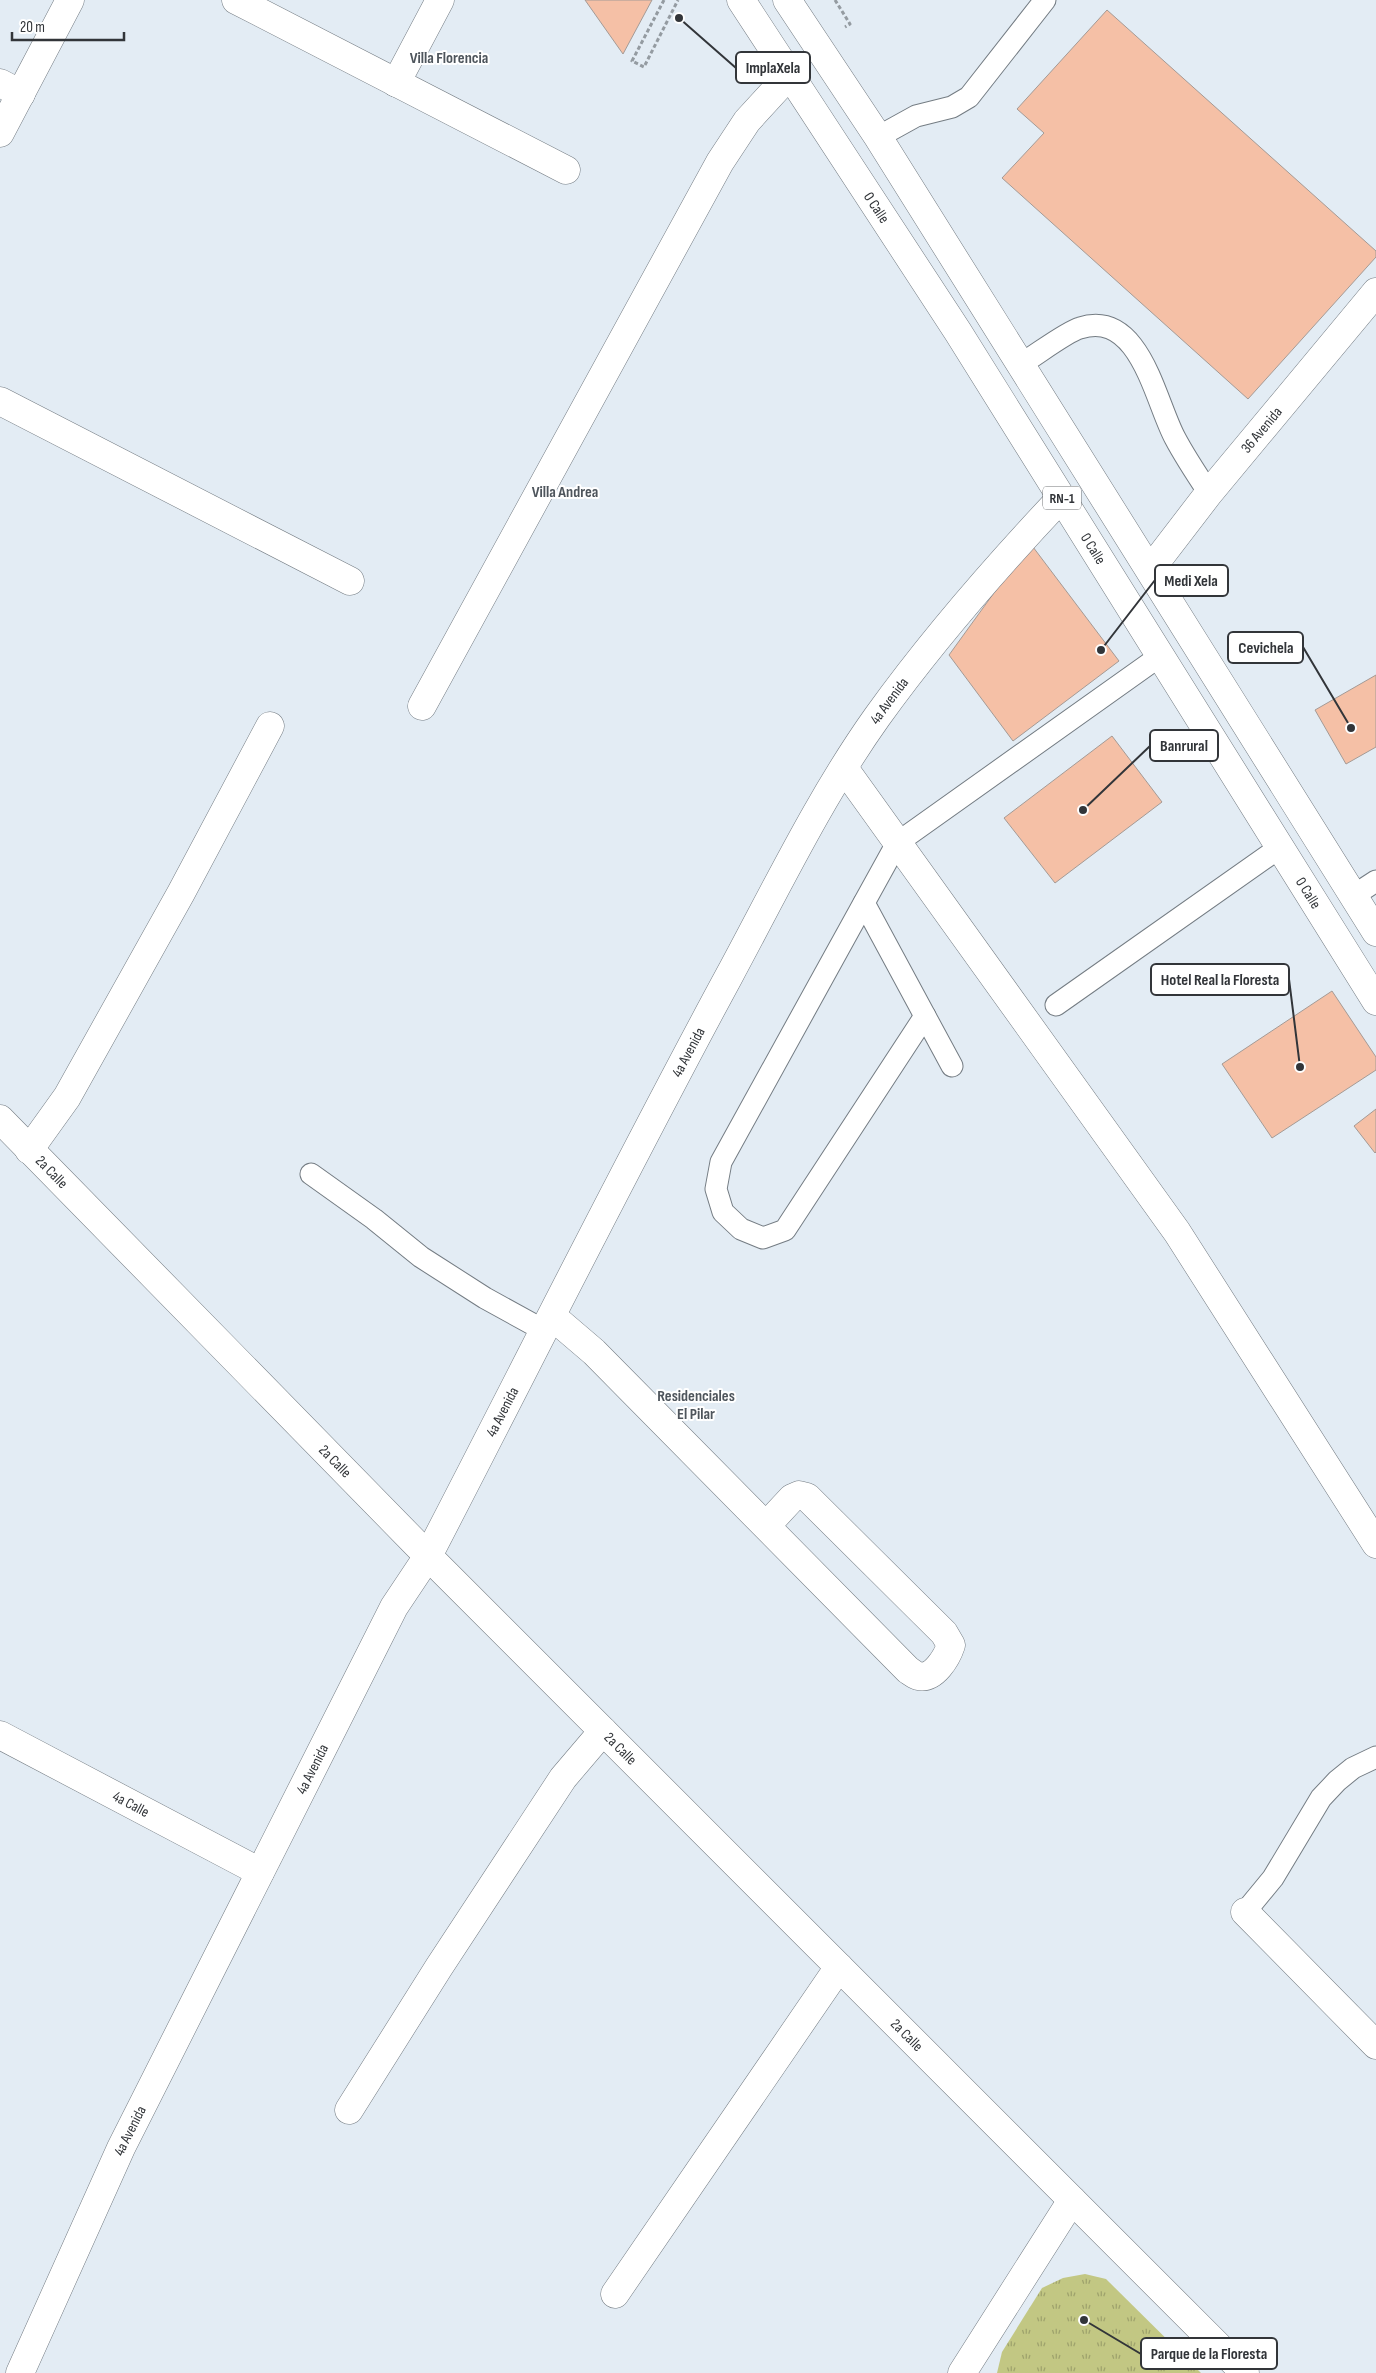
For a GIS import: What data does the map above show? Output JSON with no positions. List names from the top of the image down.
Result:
{
  "streets": {
    "street": [
      "0 Calle",
      "36 Avenida",
      "RN-1",
      "4a Avenida",
      "2a Calle",
      "4a Calle"
    ]
  },
  "crossings": [
    ["0 Calle", "4a Avenida"],
    ["36 Avenida", "RN-1"],
    ["4a Avenida", "2a Calle"],
    ["4a Avenida", "4a Calle"]
  ],
  "districts": ["Villa Florencia", "Villa Andrea", "Residenciales El Pilar"],
  "places": [
    "ImplaXela",
    "Medi Xela",
    "Cevichela",
    "Banrural",
    "Hotel Real la Floresta",
    "Parque de la Floresta"
  ],
  "scale_bar": "20 m"
}
